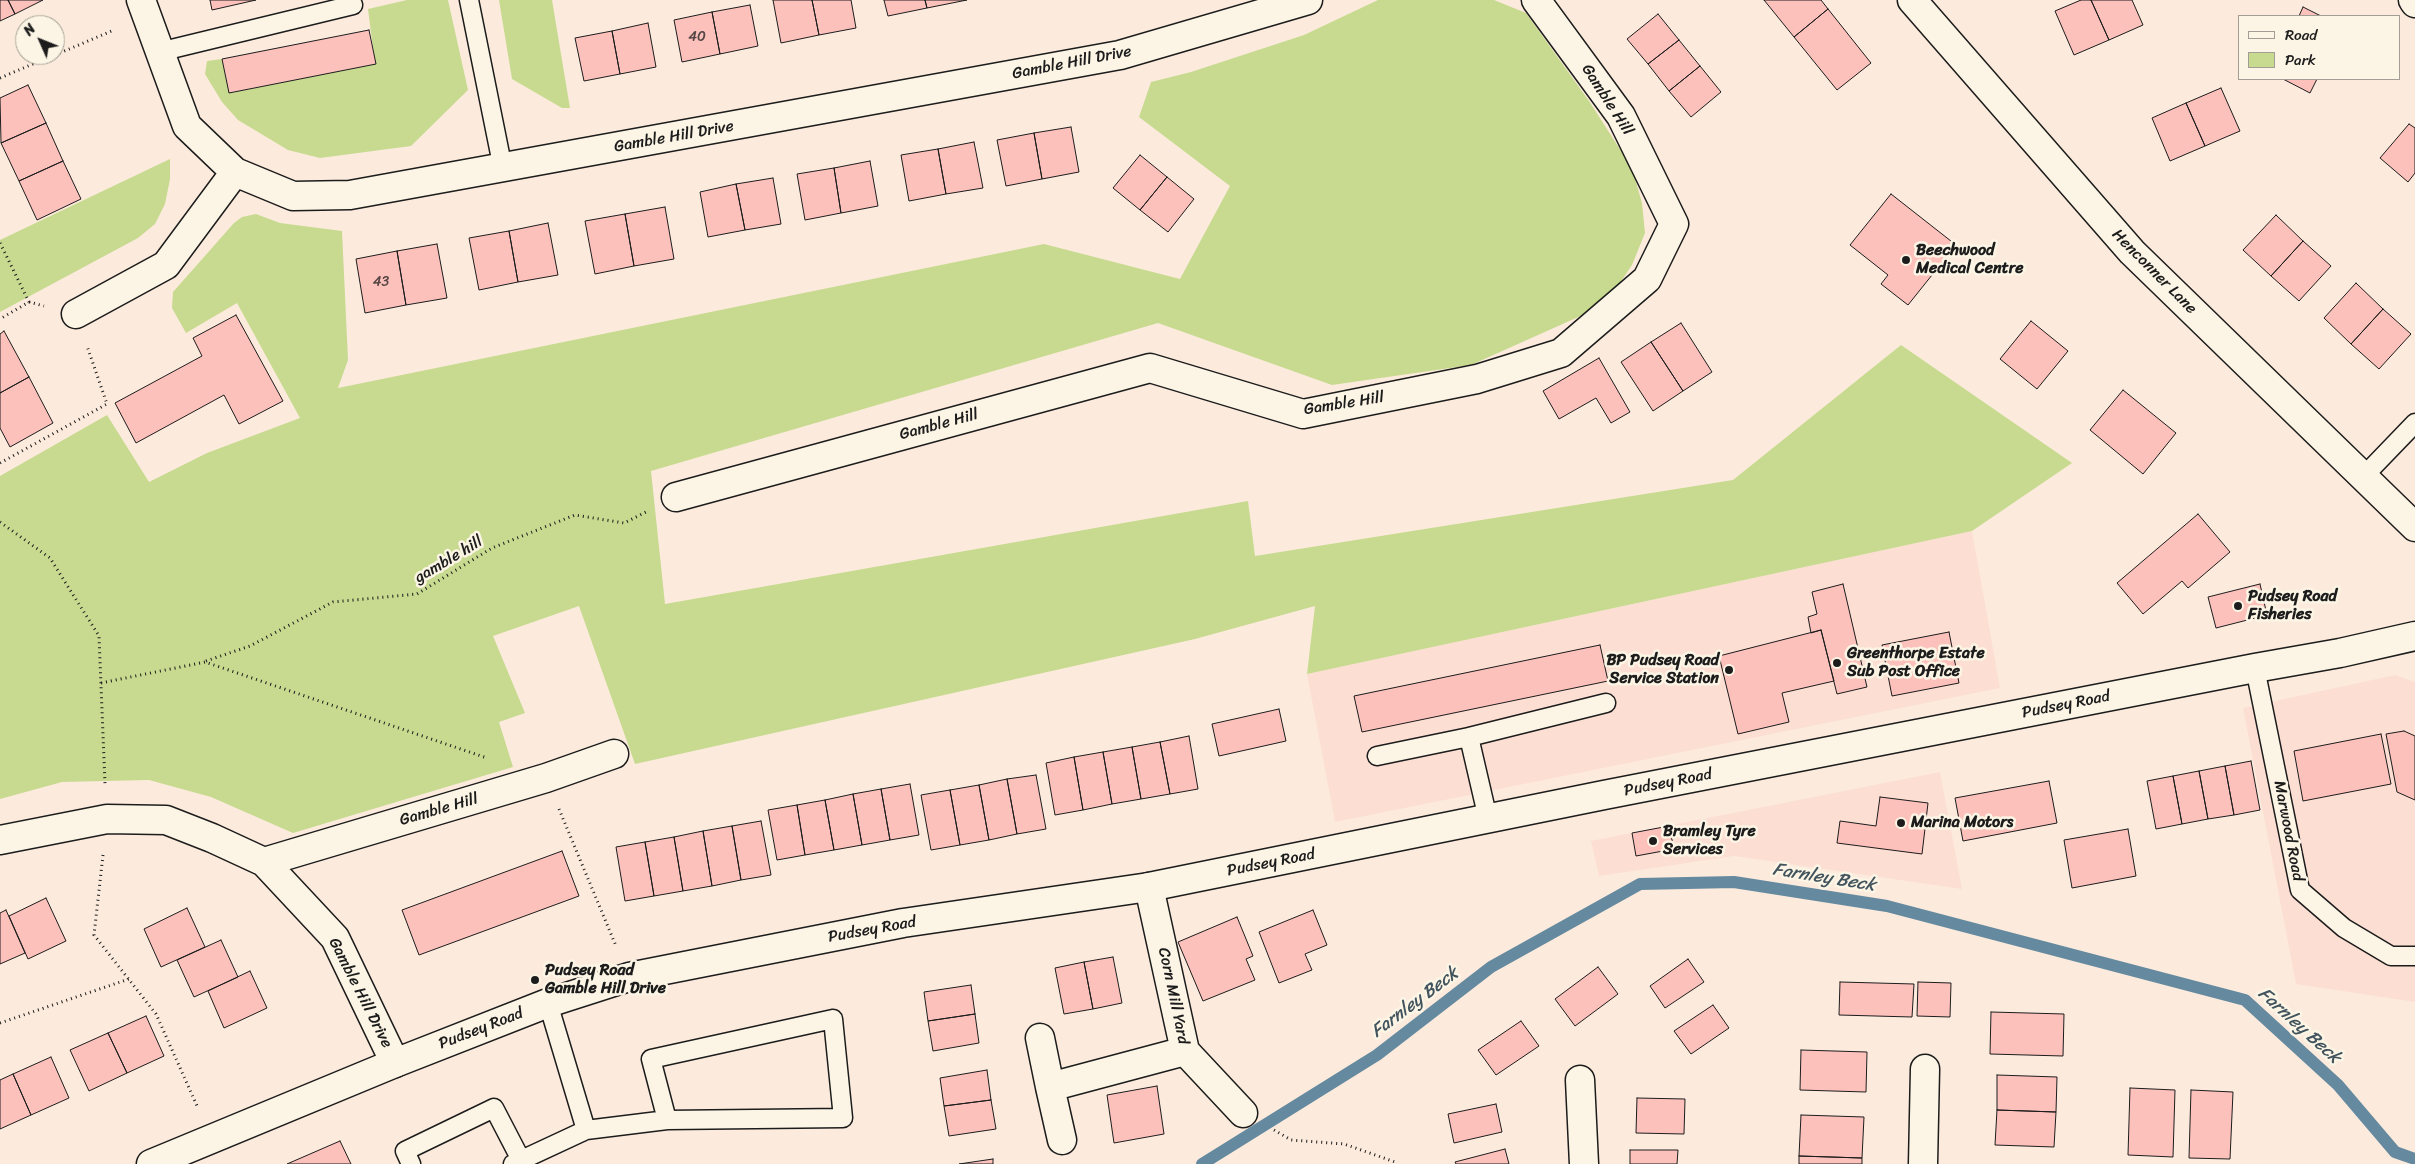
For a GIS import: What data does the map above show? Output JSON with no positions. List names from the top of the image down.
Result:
{
  "streets": {
    "street": [
      "Gamble Hill Drive",
      "Gamble Hill",
      "Henconner Lane",
      "Pudsey Road",
      "Corn Mill Yard"
    ],
    "lane": ["Marwood Road"],
    "path": ["gamble hill"]
  },
  "crossings": [
    ["Gamble Hill Drive", "Gamble Hill"],
    ["Gamble Hill Drive", "Pudsey Road"],
    ["Gamble Hill", "gamble hill"],
    ["Pudsey Road", "Marwood Road"],
    ["Pudsey Road", "Corn Mill Yard"]
  ],
  "water": ["Farnley Beck"],
  "places": [
    "Beechwood Medical Centre",
    "Pudsey Road Fisheries",
    "Greenthorpe Estate Sub Post Office",
    "BP Pudsey Road Service Station",
    "Marina Motors",
    "Bramley Tyre Services",
    "Pudsey Road Gamble Hill Drive"
  ],
  "house_numbers": ["40", "43"],
  "legend": ["Road", "Park"],
  "north": "top left"
}
